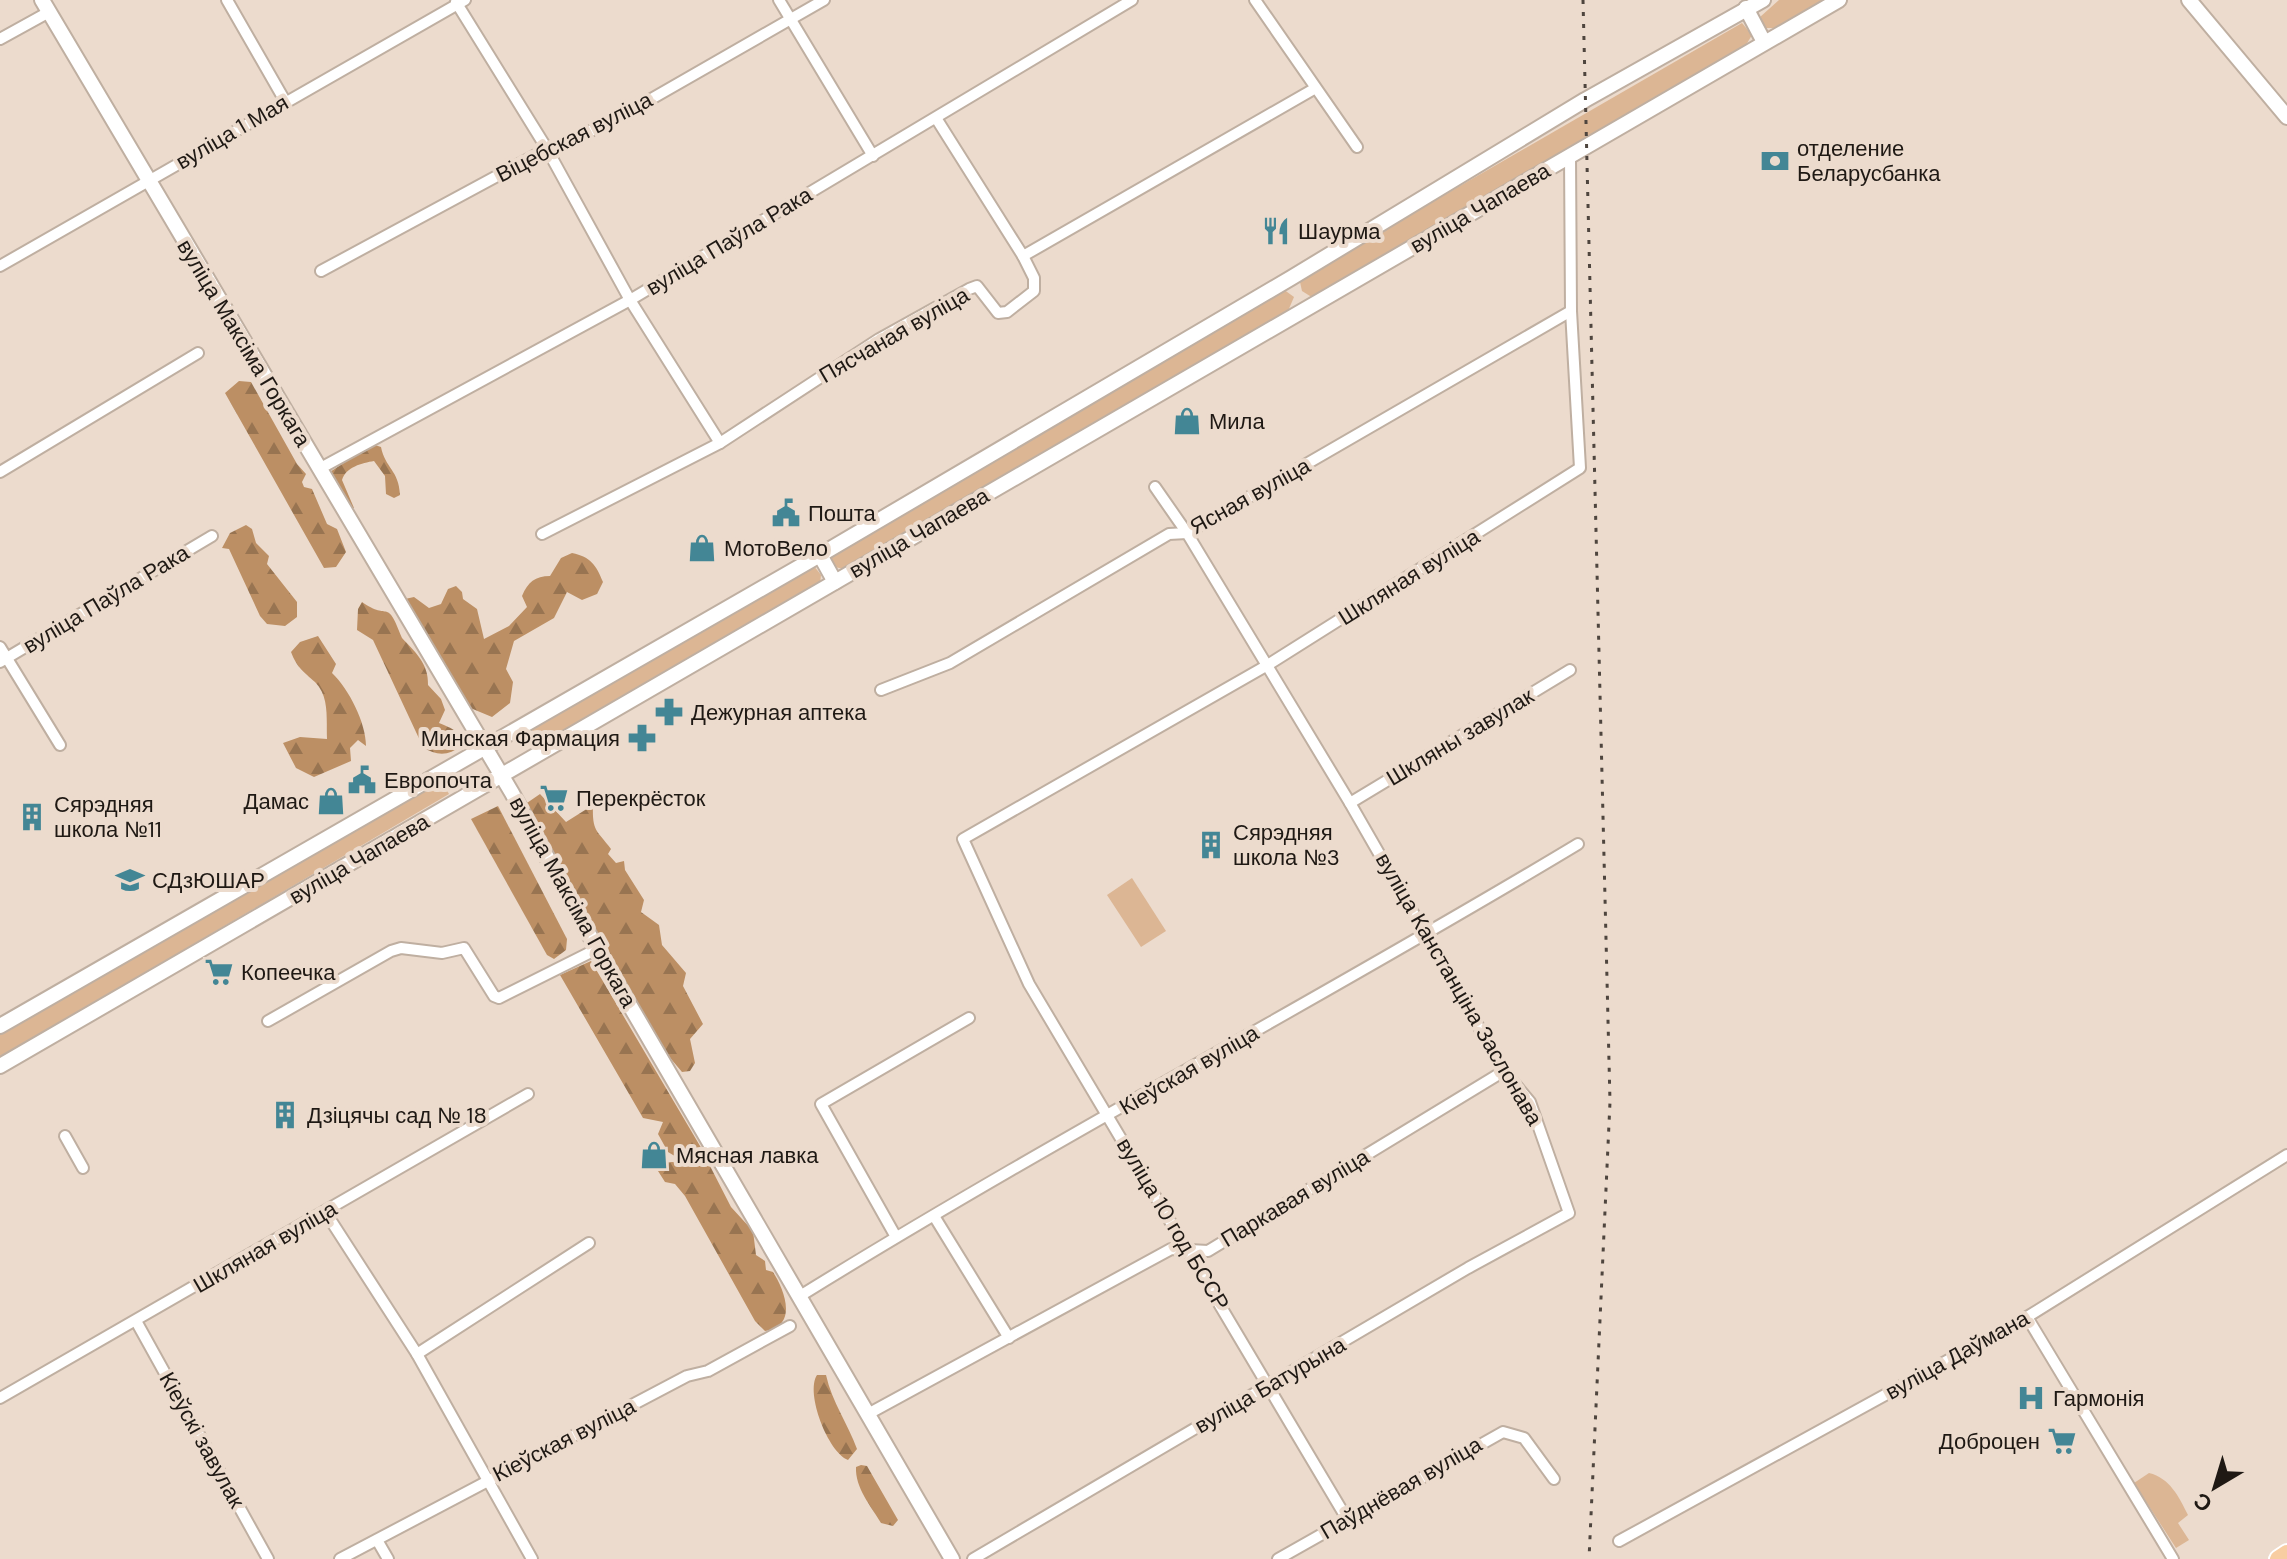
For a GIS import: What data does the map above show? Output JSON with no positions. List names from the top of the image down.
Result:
{
  "streets": {
    "main road": ["вуліца Чапаева", "вуліца Максіма Горкага"],
    "street": [
      "вуліца 1 Мая",
      "Віцебская вуліца",
      "вуліца Паўла Рака",
      "Пясчаная вуліца",
      "Ясная вуліца",
      "Шкляная вуліца",
      "Шкляны завулак",
      "вуліца Канстанціна Заслонава",
      "Кіеўская вуліца",
      "Паркавая вуліца",
      "вуліца 10 год БССР",
      "вуліца Даўмана",
      "вуліца Батурына",
      "Кіеўскі завулак",
      "Паўднёвая вуліца"
    ]
  },
  "crossings": [
    ["вуліца 1 Мая", "вуліца Максіма Горкага"],
    ["вуліца Чапаева", "вуліца Максіма Горкага"],
    ["вуліца Чапаева", "Шкляная вуліца"],
    ["вуліца Паўла Рака", "вуліца Максіма Горкага"],
    ["вуліца Максіма Горкага", "Кіеўская вуліца"],
    ["вуліца Максіма Горкага", "Паркавая вуліца"],
    ["Ясная вуліца", "Шкляная вуліца"],
    ["Ясная вуліца", "вуліца Канстанціна Заслонава"],
    ["Шкляная вуліца", "вуліца Канстанціна Заслонава"],
    ["Шкляная вуліца", "вуліца 10 год БССР"],
    ["Шкляная вуліца", "Кіеўскі завулак"],
    ["Шкляны завулак", "вуліца Канстанціна Заслонава"],
    ["вуліца Канстанціна Заслонава", "Кіеўская вуліца"],
    ["вуліца Канстанціна Заслонава", "Паркавая вуліца"],
    ["вуліца Канстанціна Заслонава", "вуліца Батурына"],
    ["Кіеўская вуліца", "вуліца 10 год БССР"],
    ["Паркавая вуліца", "вуліца 10 год БССР"],
    ["вуліца 10 год БССР", "вуліца Батурына"],
    ["вуліца 10 год БССР", "Паўднёвая вуліца"]
  ],
  "places": {
    "bank": ["отделение Беларусбанка"],
    "restaurant": ["Шаурма"],
    "shop": [
      "Мила",
      "МотоВело",
      "Дамас",
      "Мясная лавка"
    ],
    "public building": ["Пошта", "Европочта"],
    "pharmacy": ["Дежурная аптека", "Минская Фармация"],
    "supermarket": ["Перекрёсток", "Копеечка", "Доброцен"],
    "building": ["Сярэдняя школа №11", "Сярэдняя школа №3", "Дзіцячы сад № 18"],
    "school or university": ["СДзЮШАР"],
    "hospital": ["Гармонія"]
  },
  "north": "bottom left"
}
